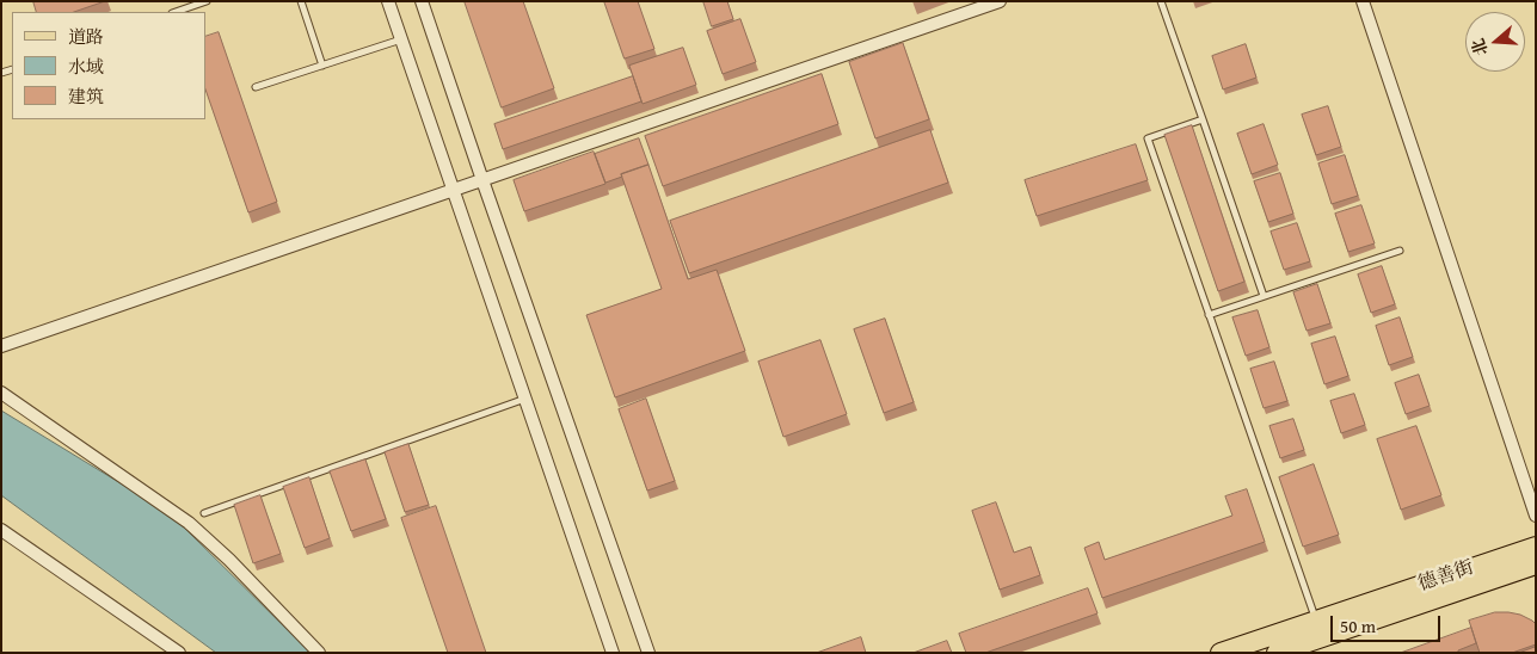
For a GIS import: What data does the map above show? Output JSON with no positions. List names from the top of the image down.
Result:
{
  "streets": {
    "main road": ["德善街"]
  },
  "legend": ["道路", "水域", "建筑"],
  "scale_bar": "50 m",
  "north": "left"
}
